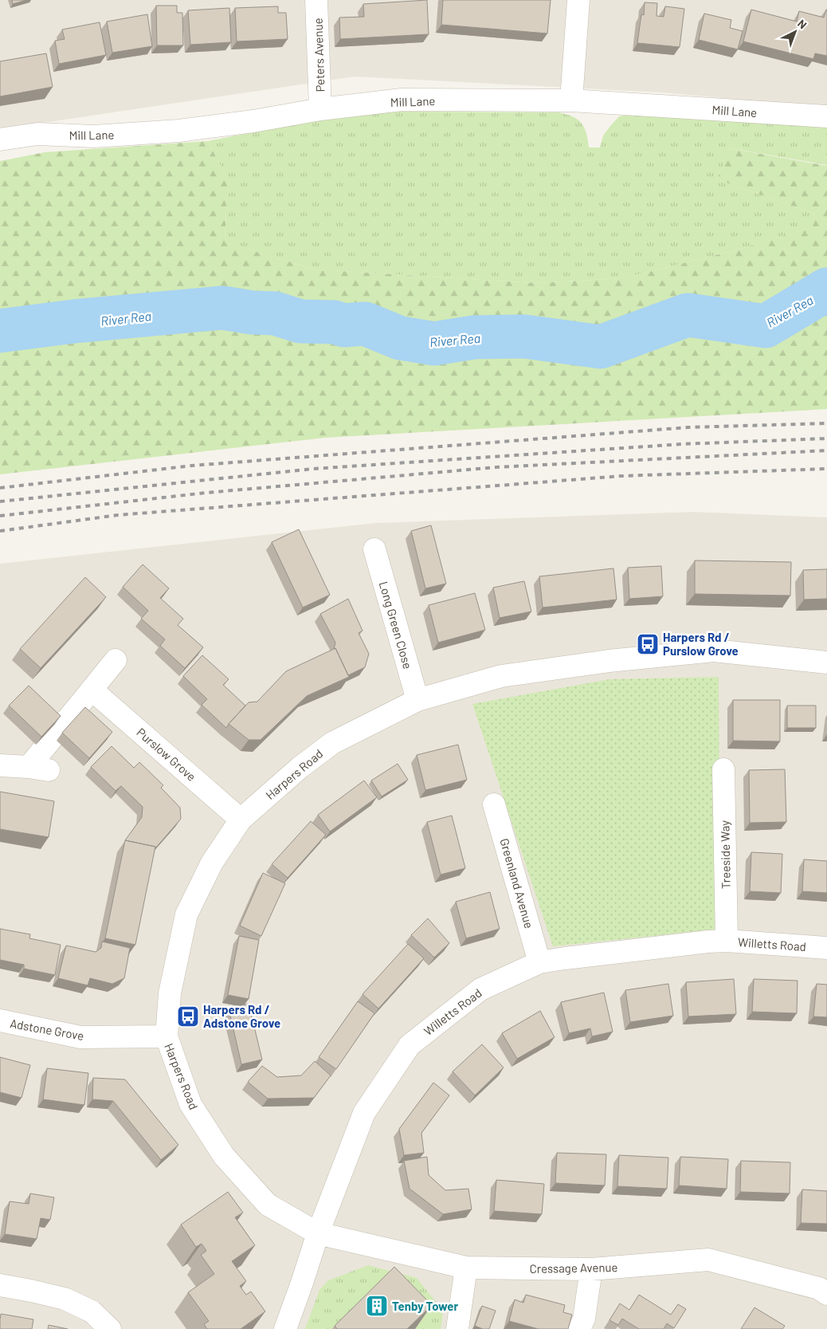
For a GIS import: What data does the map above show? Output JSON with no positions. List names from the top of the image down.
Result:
{
  "streets": {
    "street": [
      "Peters Avenue",
      "Mill Lane",
      "Long Green Close",
      "Purslow Grove",
      "Harpers Road",
      "Treeside Way",
      "Greenland Avenue",
      "Willetts Road",
      "Adstone Grove",
      "Cressage Avenue"
    ]
  },
  "crossings": [
    ["Peters Avenue", "Mill Lane"],
    ["Long Green Close", "Harpers Road"],
    ["Purslow Grove", "Harpers Road"],
    ["Harpers Road", "Willetts Road"],
    ["Harpers Road", "Adstone Grove"],
    ["Harpers Road", "Cressage Avenue"],
    ["Treeside Way", "Willetts Road"],
    ["Greenland Avenue", "Willetts Road"],
    ["Willetts Road", "Cressage Avenue"]
  ],
  "water": ["River Rea"],
  "places": {
    "bus stop": ["Harpers Rd / Purslow Grove", "Harpers Rd / Adstone Grove"],
    "building": ["Tenby Tower"]
  },
  "north": "top right"
}
